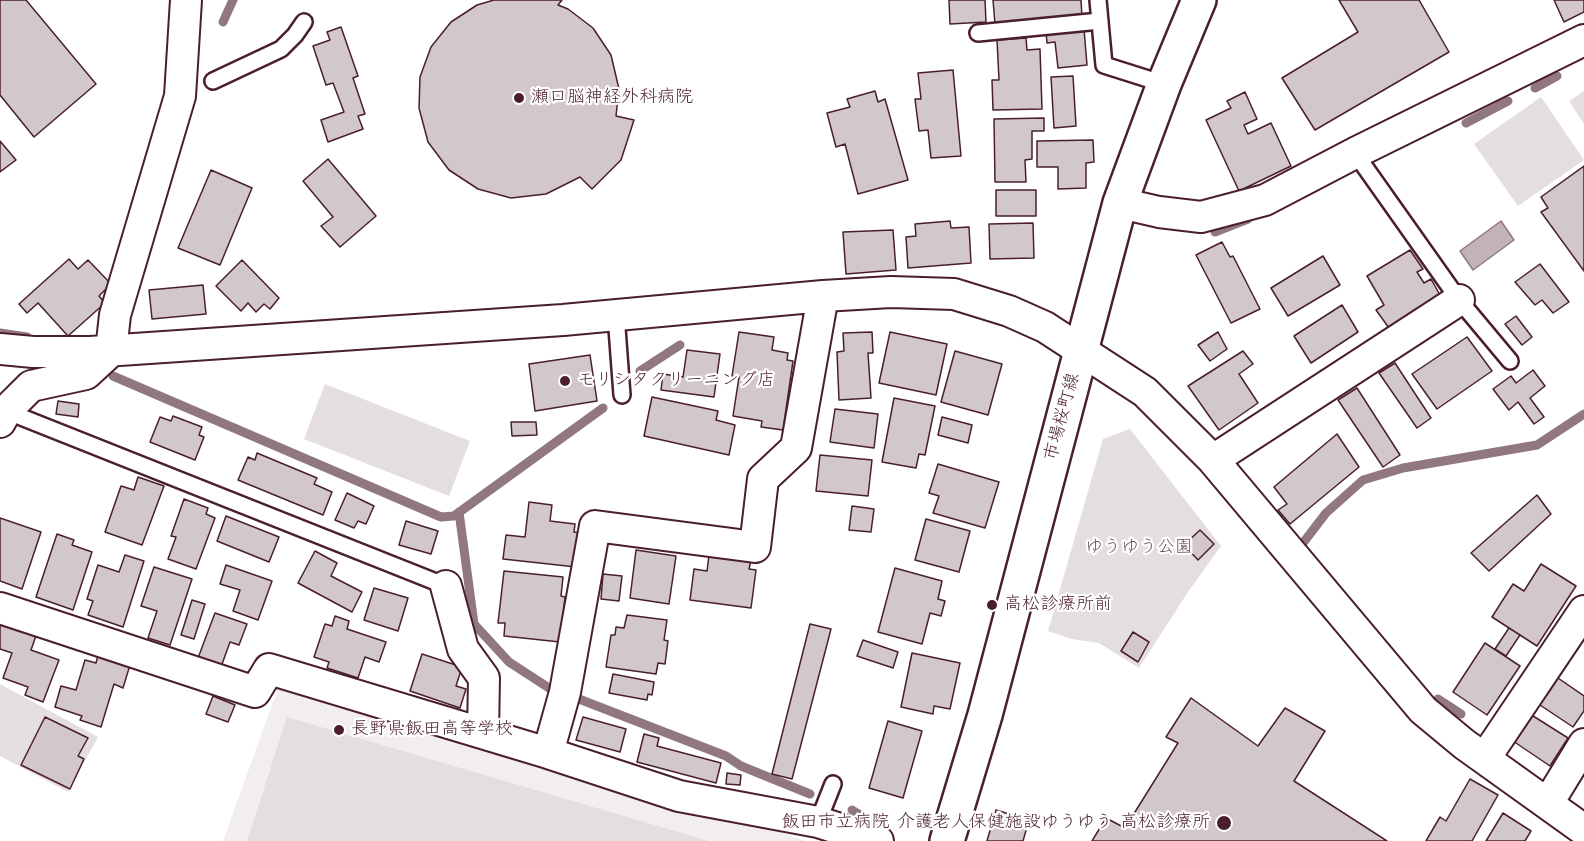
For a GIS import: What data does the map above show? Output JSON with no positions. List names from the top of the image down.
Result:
{
  "streets": {
    "main road": ["市場桜町線"]
  },
  "parks": ["ゆうゆう公園"],
  "places": [
    "瀬口脳神経外科病院",
    "モリシタクリーニング店",
    "高松診療所前",
    "長野県飯田高等学校",
    "飯田市立病院 介護老人保健施設ゆうゆう 高松診療所"
  ]
}
